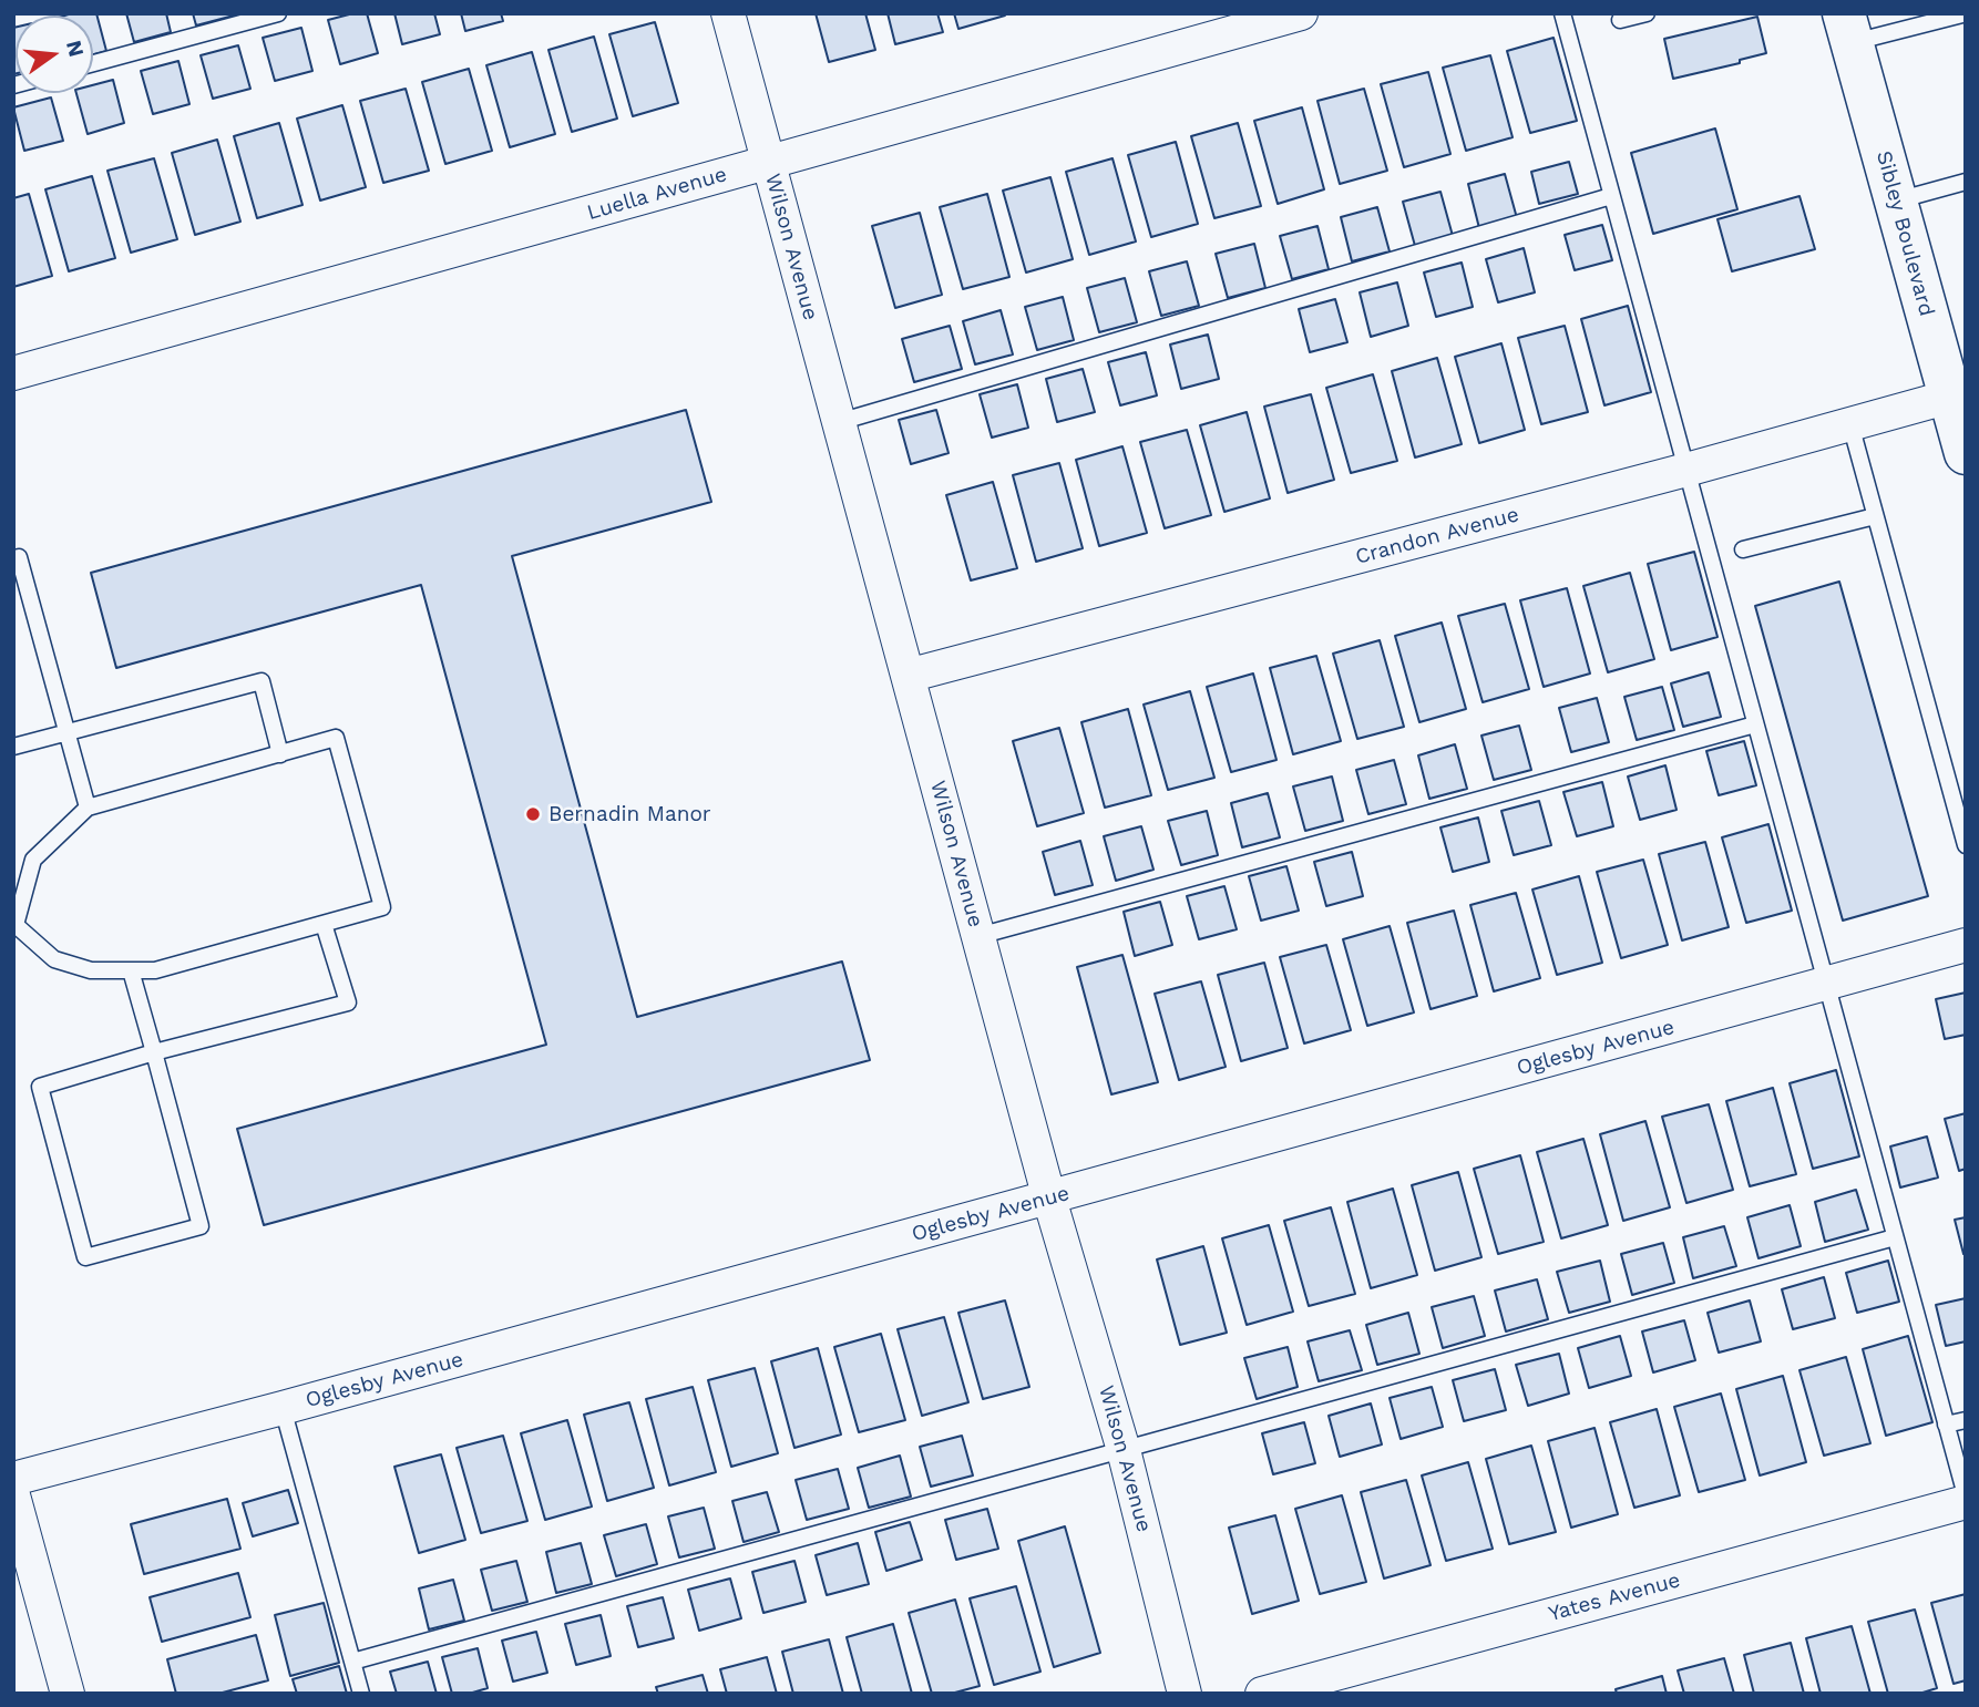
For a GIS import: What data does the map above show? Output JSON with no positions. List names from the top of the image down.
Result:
{
  "streets": {
    "main road": ["Sibley Boulevard"],
    "street": [
      "Luella Avenue",
      "Wilson Avenue",
      "Crandon Avenue",
      "Oglesby Avenue",
      "Yates Avenue"
    ]
  },
  "crossings": [
    ["Luella Avenue", "Wilson Avenue"],
    ["Sibley Boulevard", "Crandon Avenue"],
    ["Wilson Avenue", "Crandon Avenue"],
    ["Wilson Avenue", "Oglesby Avenue"]
  ],
  "places": ["Bernadin Manor"],
  "north": "right"
}
